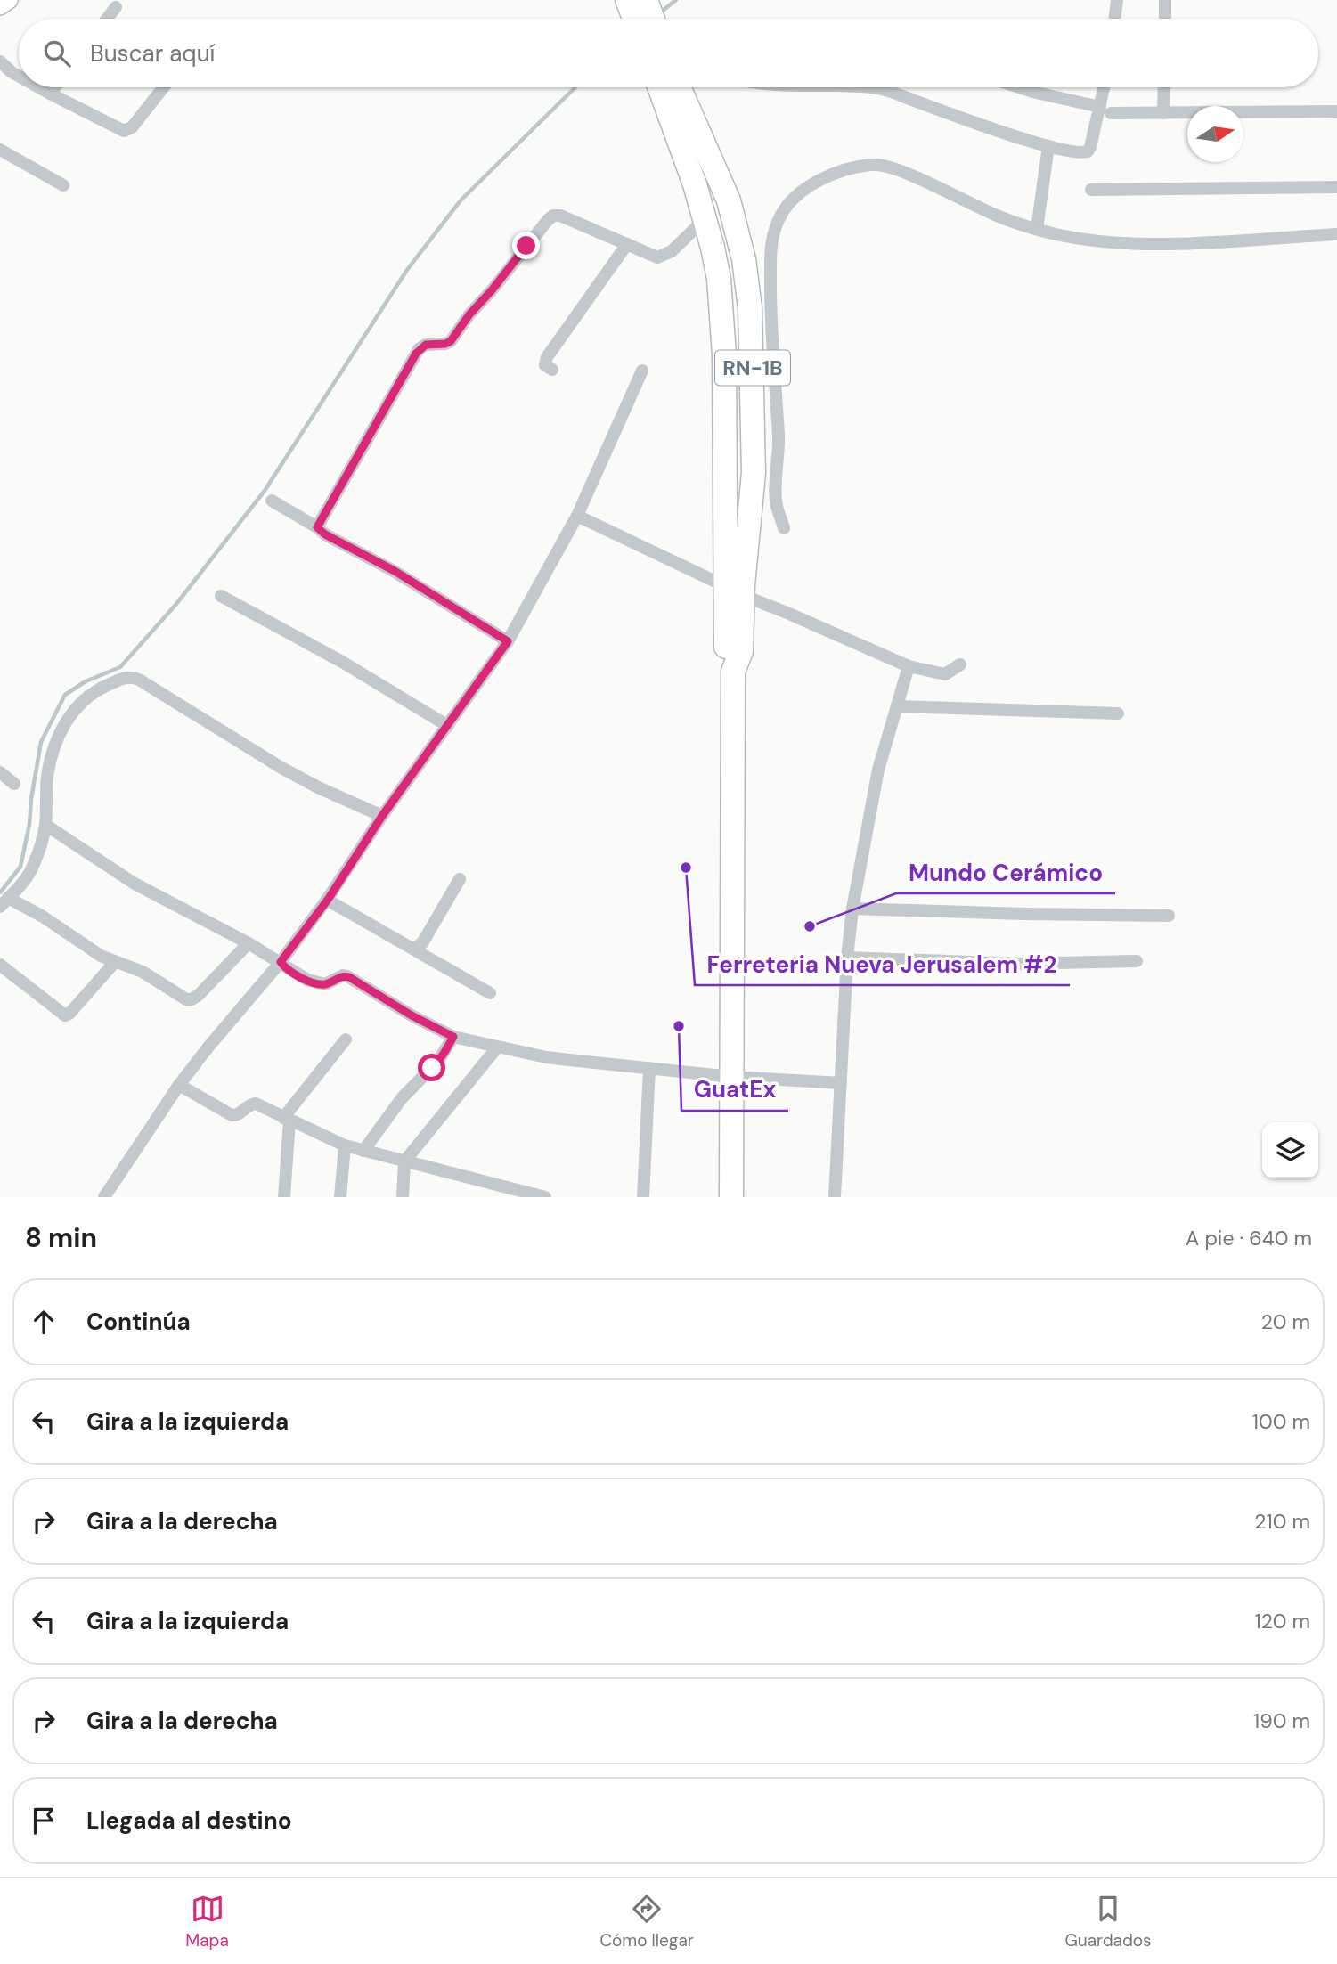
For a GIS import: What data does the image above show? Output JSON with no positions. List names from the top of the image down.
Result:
{
  "streets": {
    "highway": ["RN-1B"]
  },
  "places": ["Ferreteria Nueva Jerusalem #2", "Mundo Cerámico", "GuatEx"],
  "north": "right",
  "page": {
    "search": "Buscar aquí",
    "heading": ["8 min", "A pie · 640 m"],
    "list": [
      ["Continúa", "20 m"],
      ["Gira a la izquierda", "100 m"],
      ["Gira a la derecha", "210 m"],
      ["Gira a la izquierda", "120 m"],
      ["Gira a la derecha", "190 m"],
      "Llegada al destino"
    ],
    "nav": ["Mapa", "Cómo llegar", "Guardados"]
  }
}
